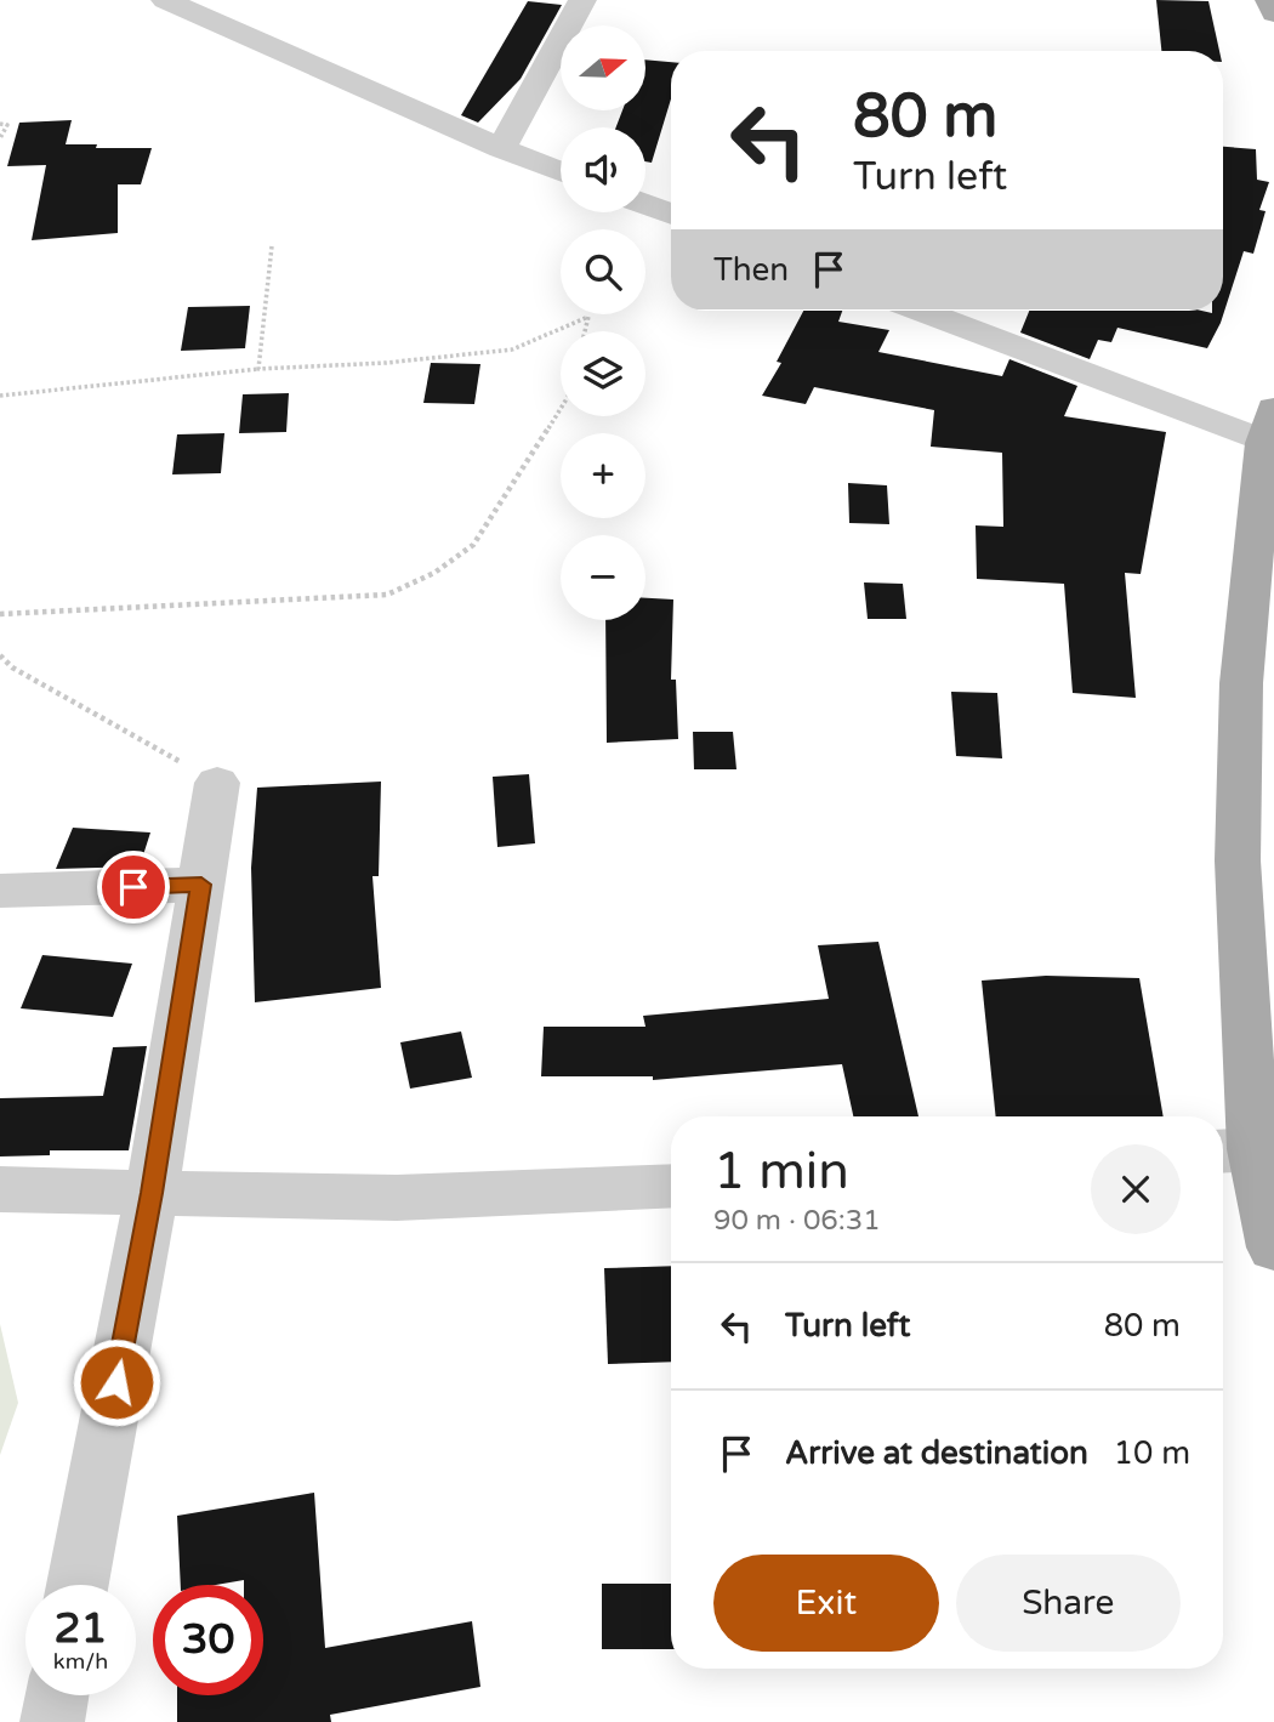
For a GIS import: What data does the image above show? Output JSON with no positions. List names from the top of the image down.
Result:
{
  "north": "right",
  "page": {
    "map_buttons": ["+", "−"],
    "turn": ["80 m", "Turn left"],
    "then": "Then",
    "heading": ["1 min", "90 m · 06:31"],
    "list": [
      {
        "name": "Turn left",
        "value": "80 m"
      },
      {
        "name": "Arrive at destination",
        "value": "10 m"
      }
    ],
    "buttons": ["Exit", "Share"],
    "speed": "21 km/h",
    "limit": "30"
  }
}
